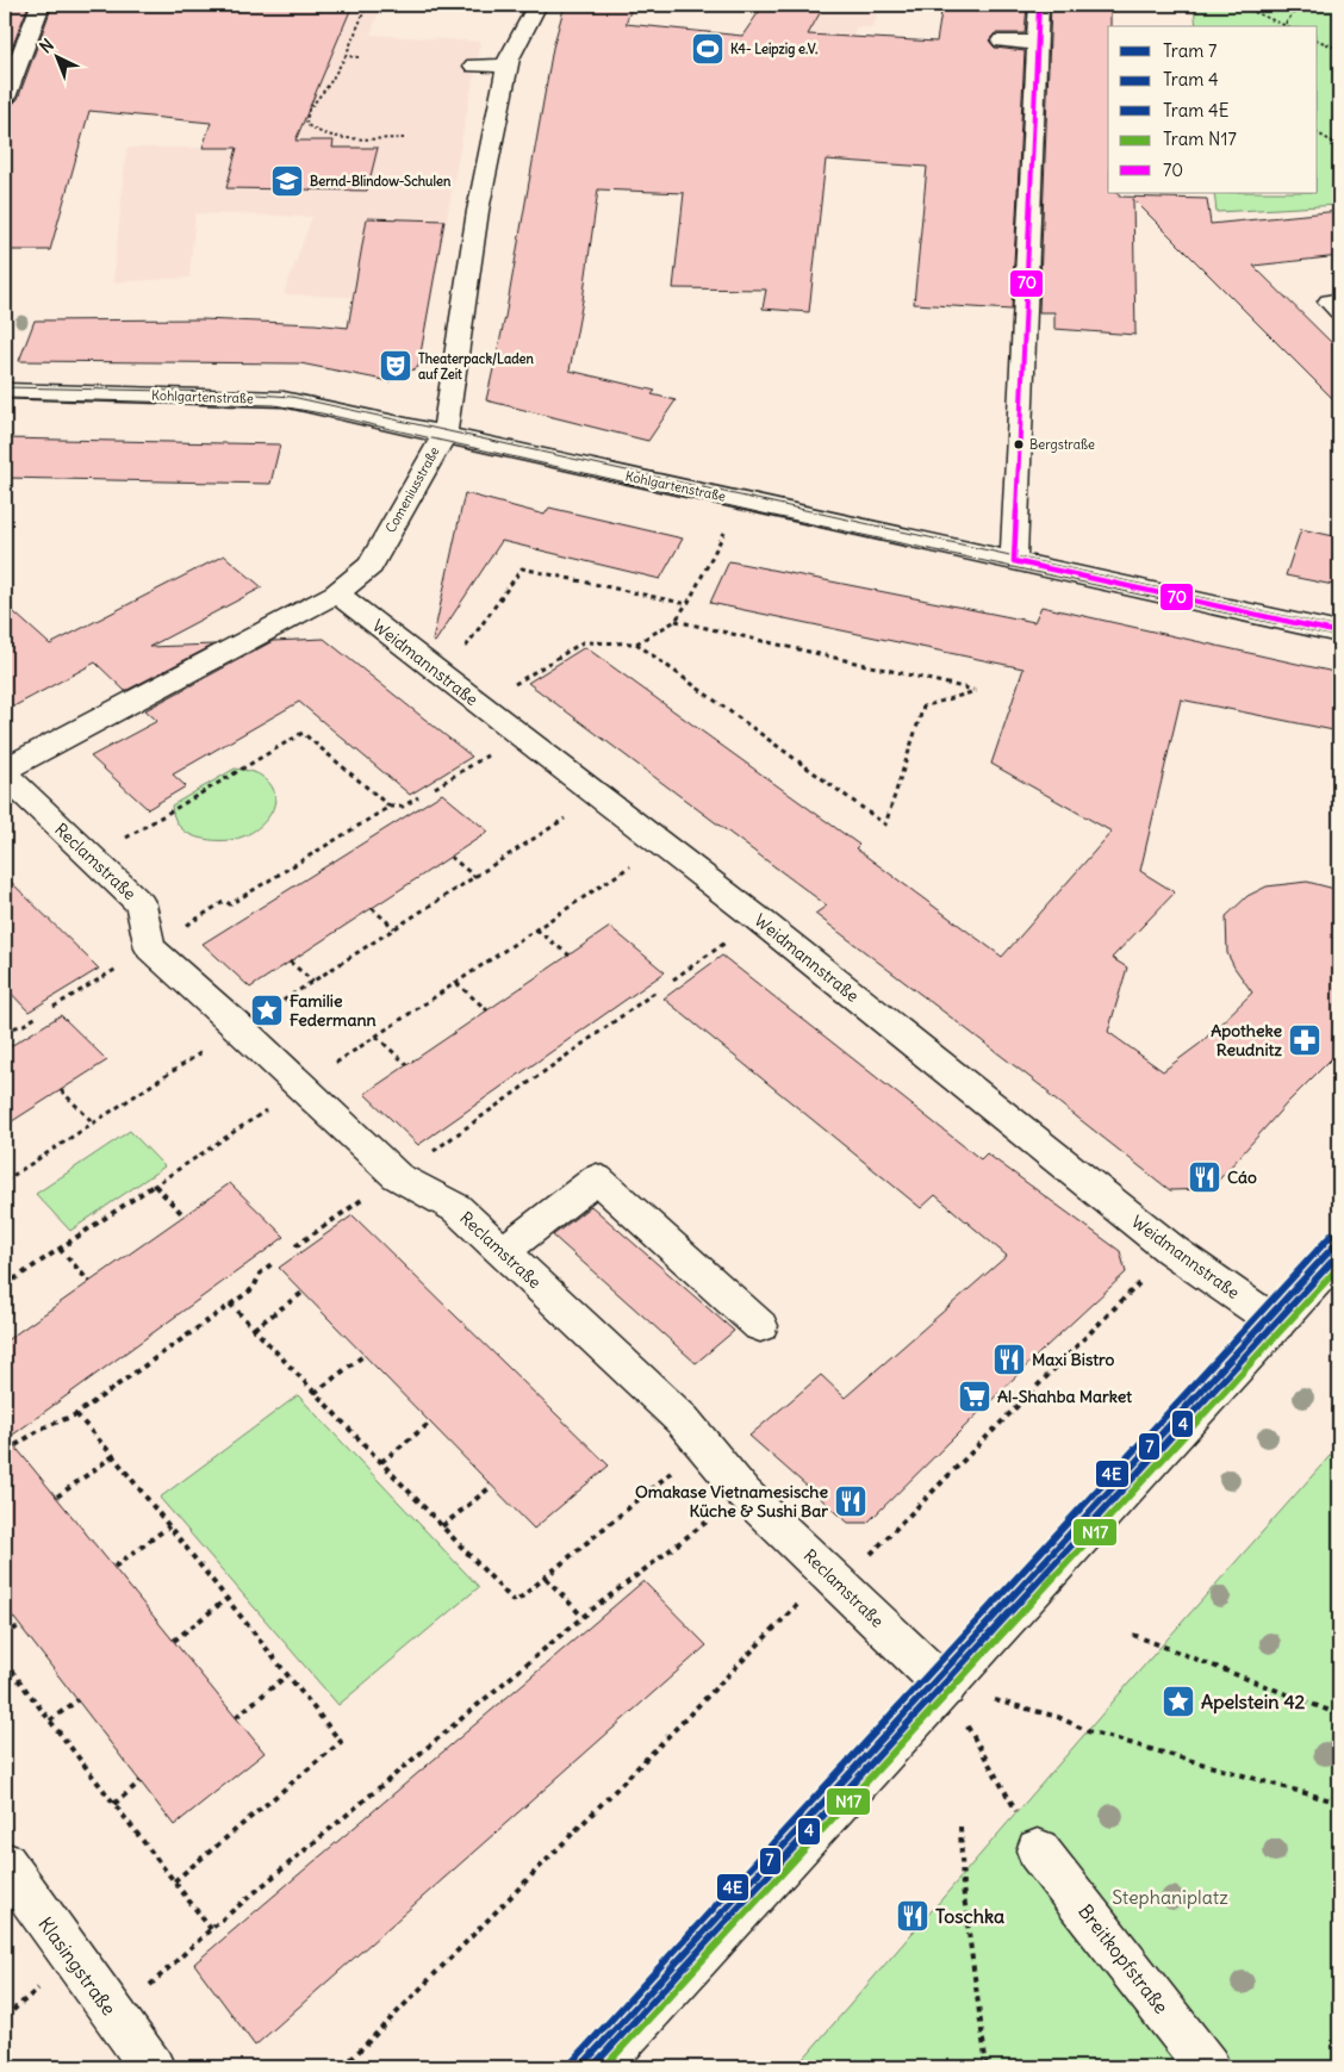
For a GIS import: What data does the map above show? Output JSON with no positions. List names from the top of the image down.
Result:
{
  "streets": {
    "street": [
      "Kohlgartenstraße",
      "Comeniusstraße",
      "Weidmannstraße",
      "Reclamstraße",
      "Breitkopfstraße",
      "Klasingstraße"
    ]
  },
  "crossings": [
    ["Kohlgartenstraße", "Comeniusstraße"],
    ["Comeniusstraße", "Weidmannstraße"]
  ],
  "parks": ["Stephaniplatz"],
  "places": {
    "sports": ["K4- Leipzig e.V."],
    "school or university": ["Bernd-Blindow-Schulen"],
    "theatre": ["Theaterpack/Laden auf Zeit"],
    "other": ["Bergstraße"],
    "place": ["Familie Federmann", "Apelstein 42"],
    "pharmacy": ["Apotheke Reudnitz"],
    "restaurant": [
      "Cáo",
      "Maxi Bistro",
      "Omakase Vietnamesische Küche & Sushi Bar",
      "Toschka"
    ],
    "supermarket": ["Al-Shahba Market"]
  },
  "lines": [
    "transit line 70",
    "tram line 4E",
    "tram line 7",
    "tram line 4",
    "tram line N17"
  ],
  "legend": [
    "Tram 7",
    "Tram 4",
    "Tram 4E",
    "Tram N17",
    "70"
  ],
  "north": "top left"
}
